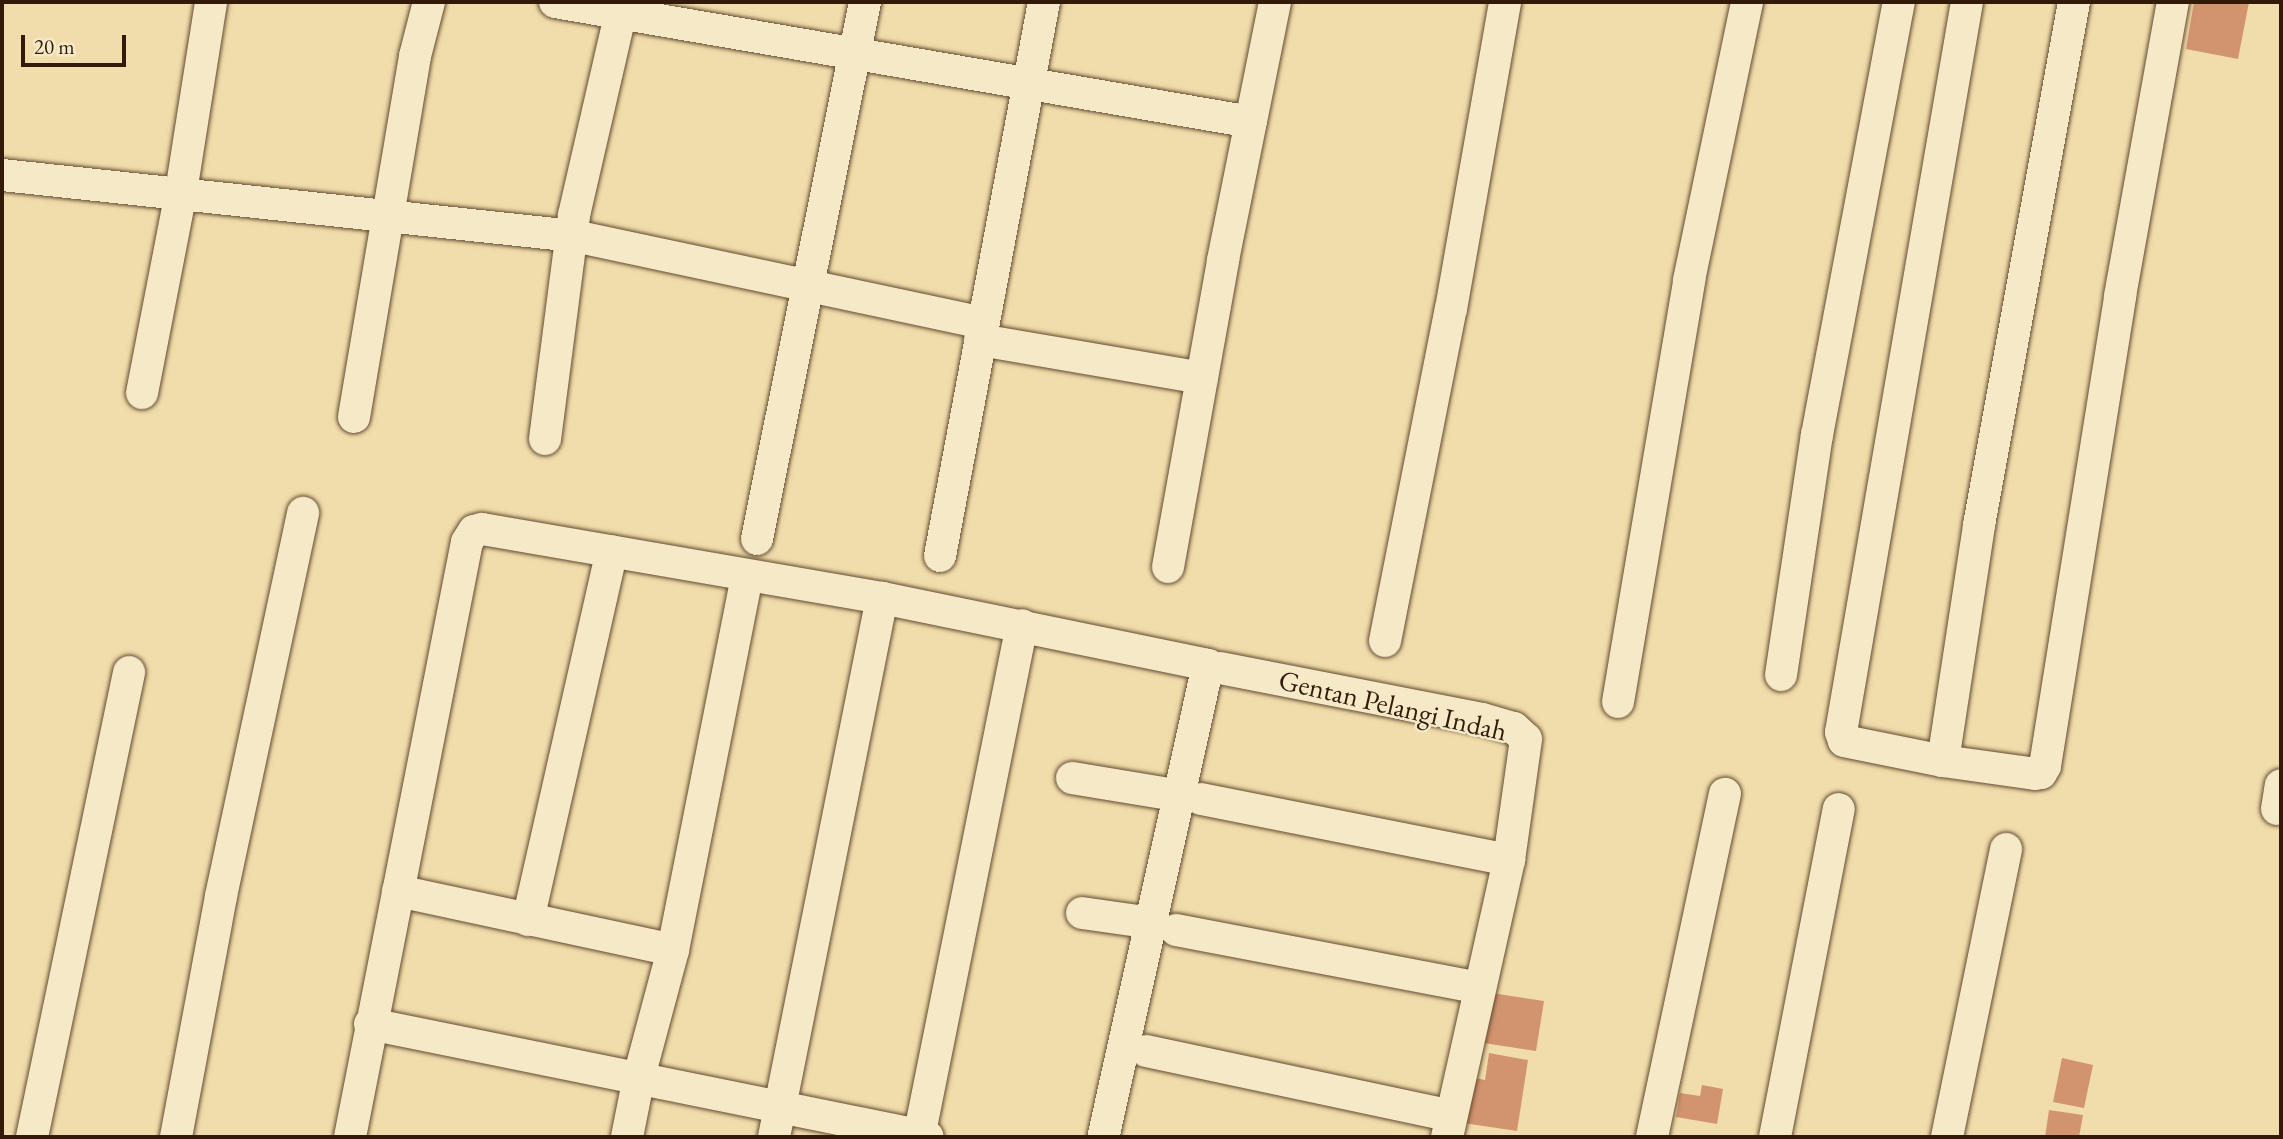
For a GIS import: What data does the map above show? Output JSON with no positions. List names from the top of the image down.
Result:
{
  "streets": {
    "street": ["Gentan Pelangi Indah"]
  },
  "scale_bar": "20 m"
}
